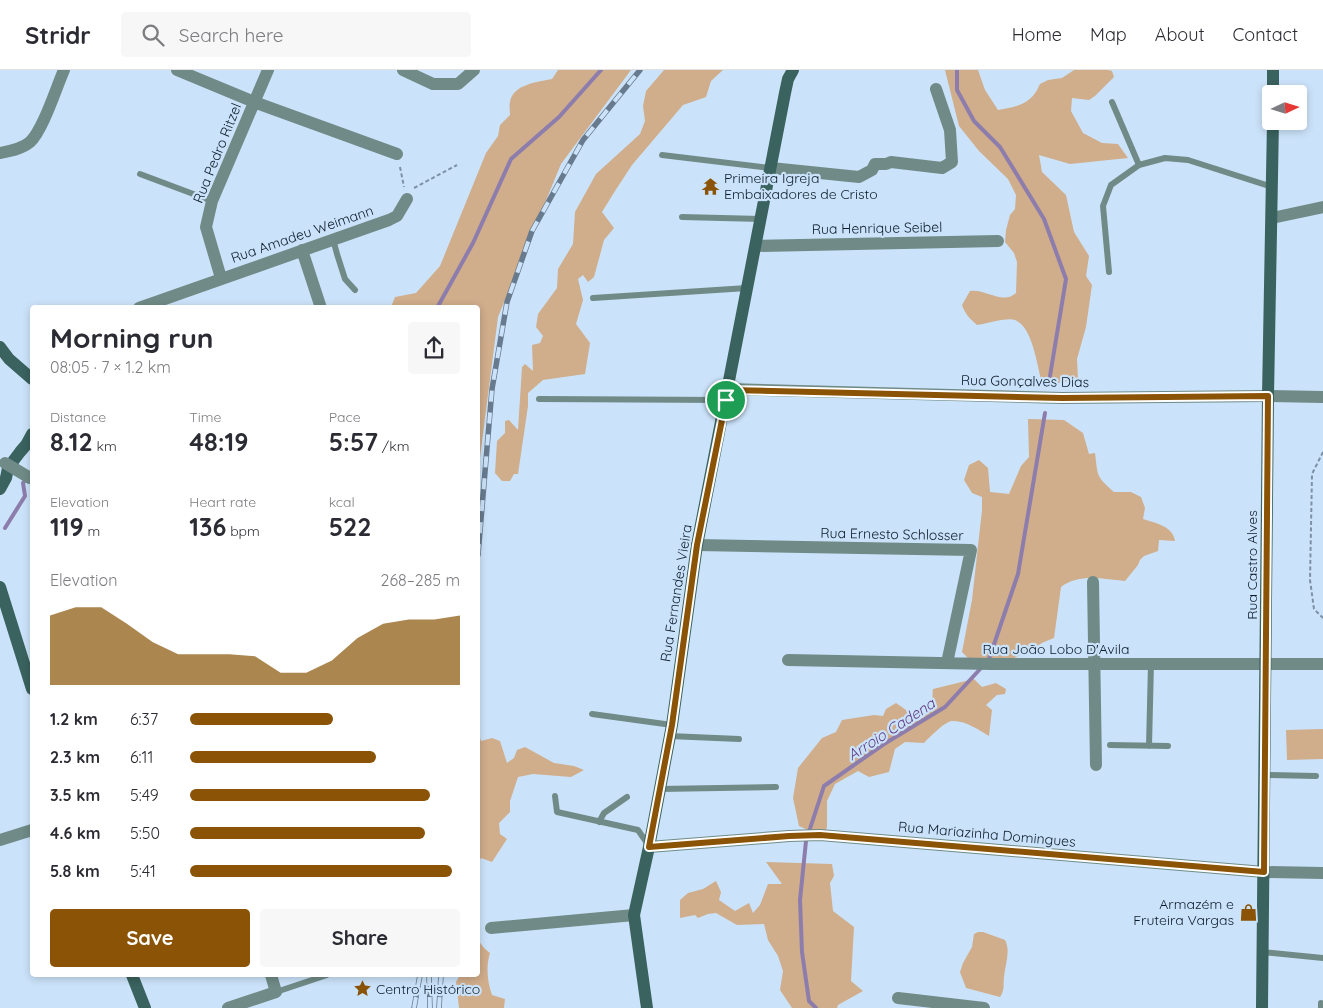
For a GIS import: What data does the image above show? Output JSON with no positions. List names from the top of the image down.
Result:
{
  "streets": {
    "street": [
      "Rua Pedro Ritzel",
      "Rua Henrique Seibel",
      "Rua Amadeu Weimann",
      "Rua Gonçalves Dias",
      "Rua Ernesto Schlosser",
      "Rua Castro Alves",
      "Rua Fernandes Vieira",
      "Rua João Lobo D'Avila",
      "Rua Mariazinha Domingues"
    ]
  },
  "crossings": [
    ["Rua Pedro Ritzel", "Rua Amadeu Weimann"],
    ["Rua Henrique Seibel", "Rua Fernandes Vieira"],
    ["Rua Gonçalves Dias", "Rua Castro Alves"],
    ["Rua Gonçalves Dias", "Rua Fernandes Vieira"],
    ["Rua Ernesto Schlosser", "Rua Fernandes Vieira"],
    ["Rua Ernesto Schlosser", "Rua João Lobo D'Avila"],
    ["Rua Castro Alves", "Rua João Lobo D'Avila"],
    ["Rua Castro Alves", "Rua Mariazinha Domingues"],
    ["Rua Fernandes Vieira", "Rua Mariazinha Domingues"]
  ],
  "water": ["Arroio Cadena"],
  "places": {
    "temple": ["Primeira Igreja Embaixadores de Cristo"],
    "shop": ["Armazém e Fruteira Vargas"],
    "place": ["Centro Histórico"]
  },
  "north": "right",
  "page": {
    "header": "Stridr",
    "search": "Search here",
    "nav": [
      "Home",
      "Map",
      "About",
      "Contact"
    ],
    "heading": ["Morning run", "08:05 · 7 × 1.2 km"],
    "stats": [
      ["Distance", "8.12 km"],
      ["Time", "48:19"],
      ["Pace", "5:57 /km"],
      ["Elevation", "119 m"],
      ["Heart rate", "136 bpm"],
      ["kcal", "522"]
    ],
    "chart": ["Elevation", "268–285 m"],
    "list": [
      {
        "name": "1.2 km",
        "note": "6:37"
      },
      {
        "name": "2.3 km",
        "note": "6:11"
      },
      {
        "name": "3.5 km",
        "note": "5:49"
      },
      {
        "name": "4.6 km",
        "note": "5:50"
      },
      {
        "name": "5.8 km",
        "note": "5:41"
      }
    ],
    "buttons": ["Save", "Share"]
  }
}
